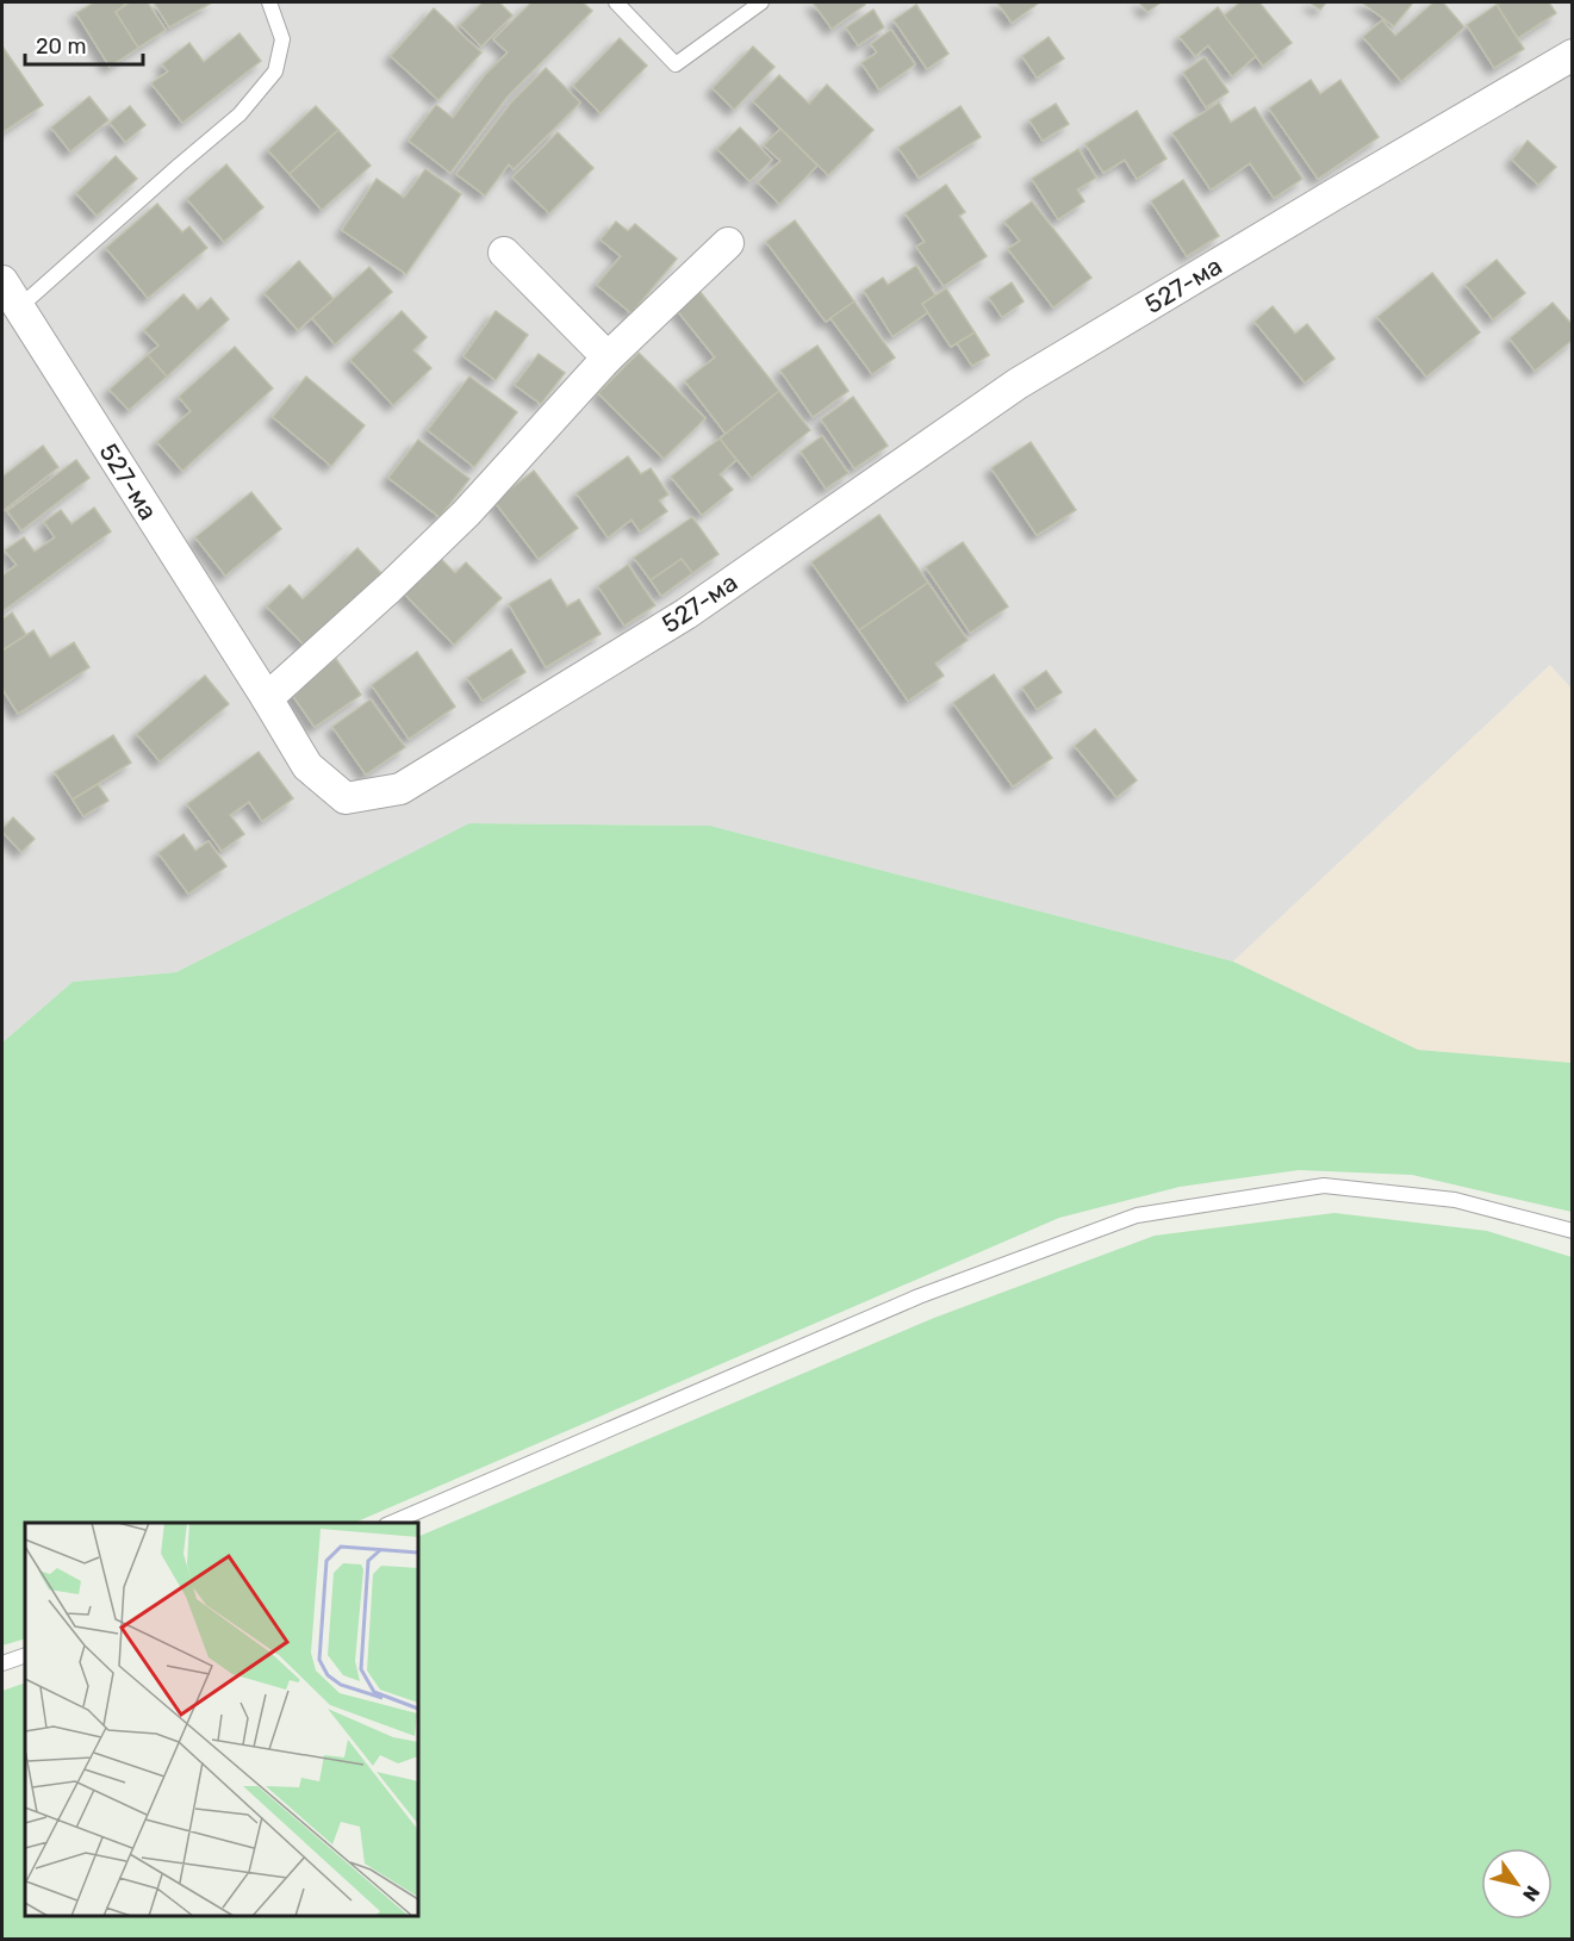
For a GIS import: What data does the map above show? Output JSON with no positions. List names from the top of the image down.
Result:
{
  "streets": {
    "street": ["527-ма"]
  },
  "scale_bar": "20 m",
  "north": "bottom right"
}
